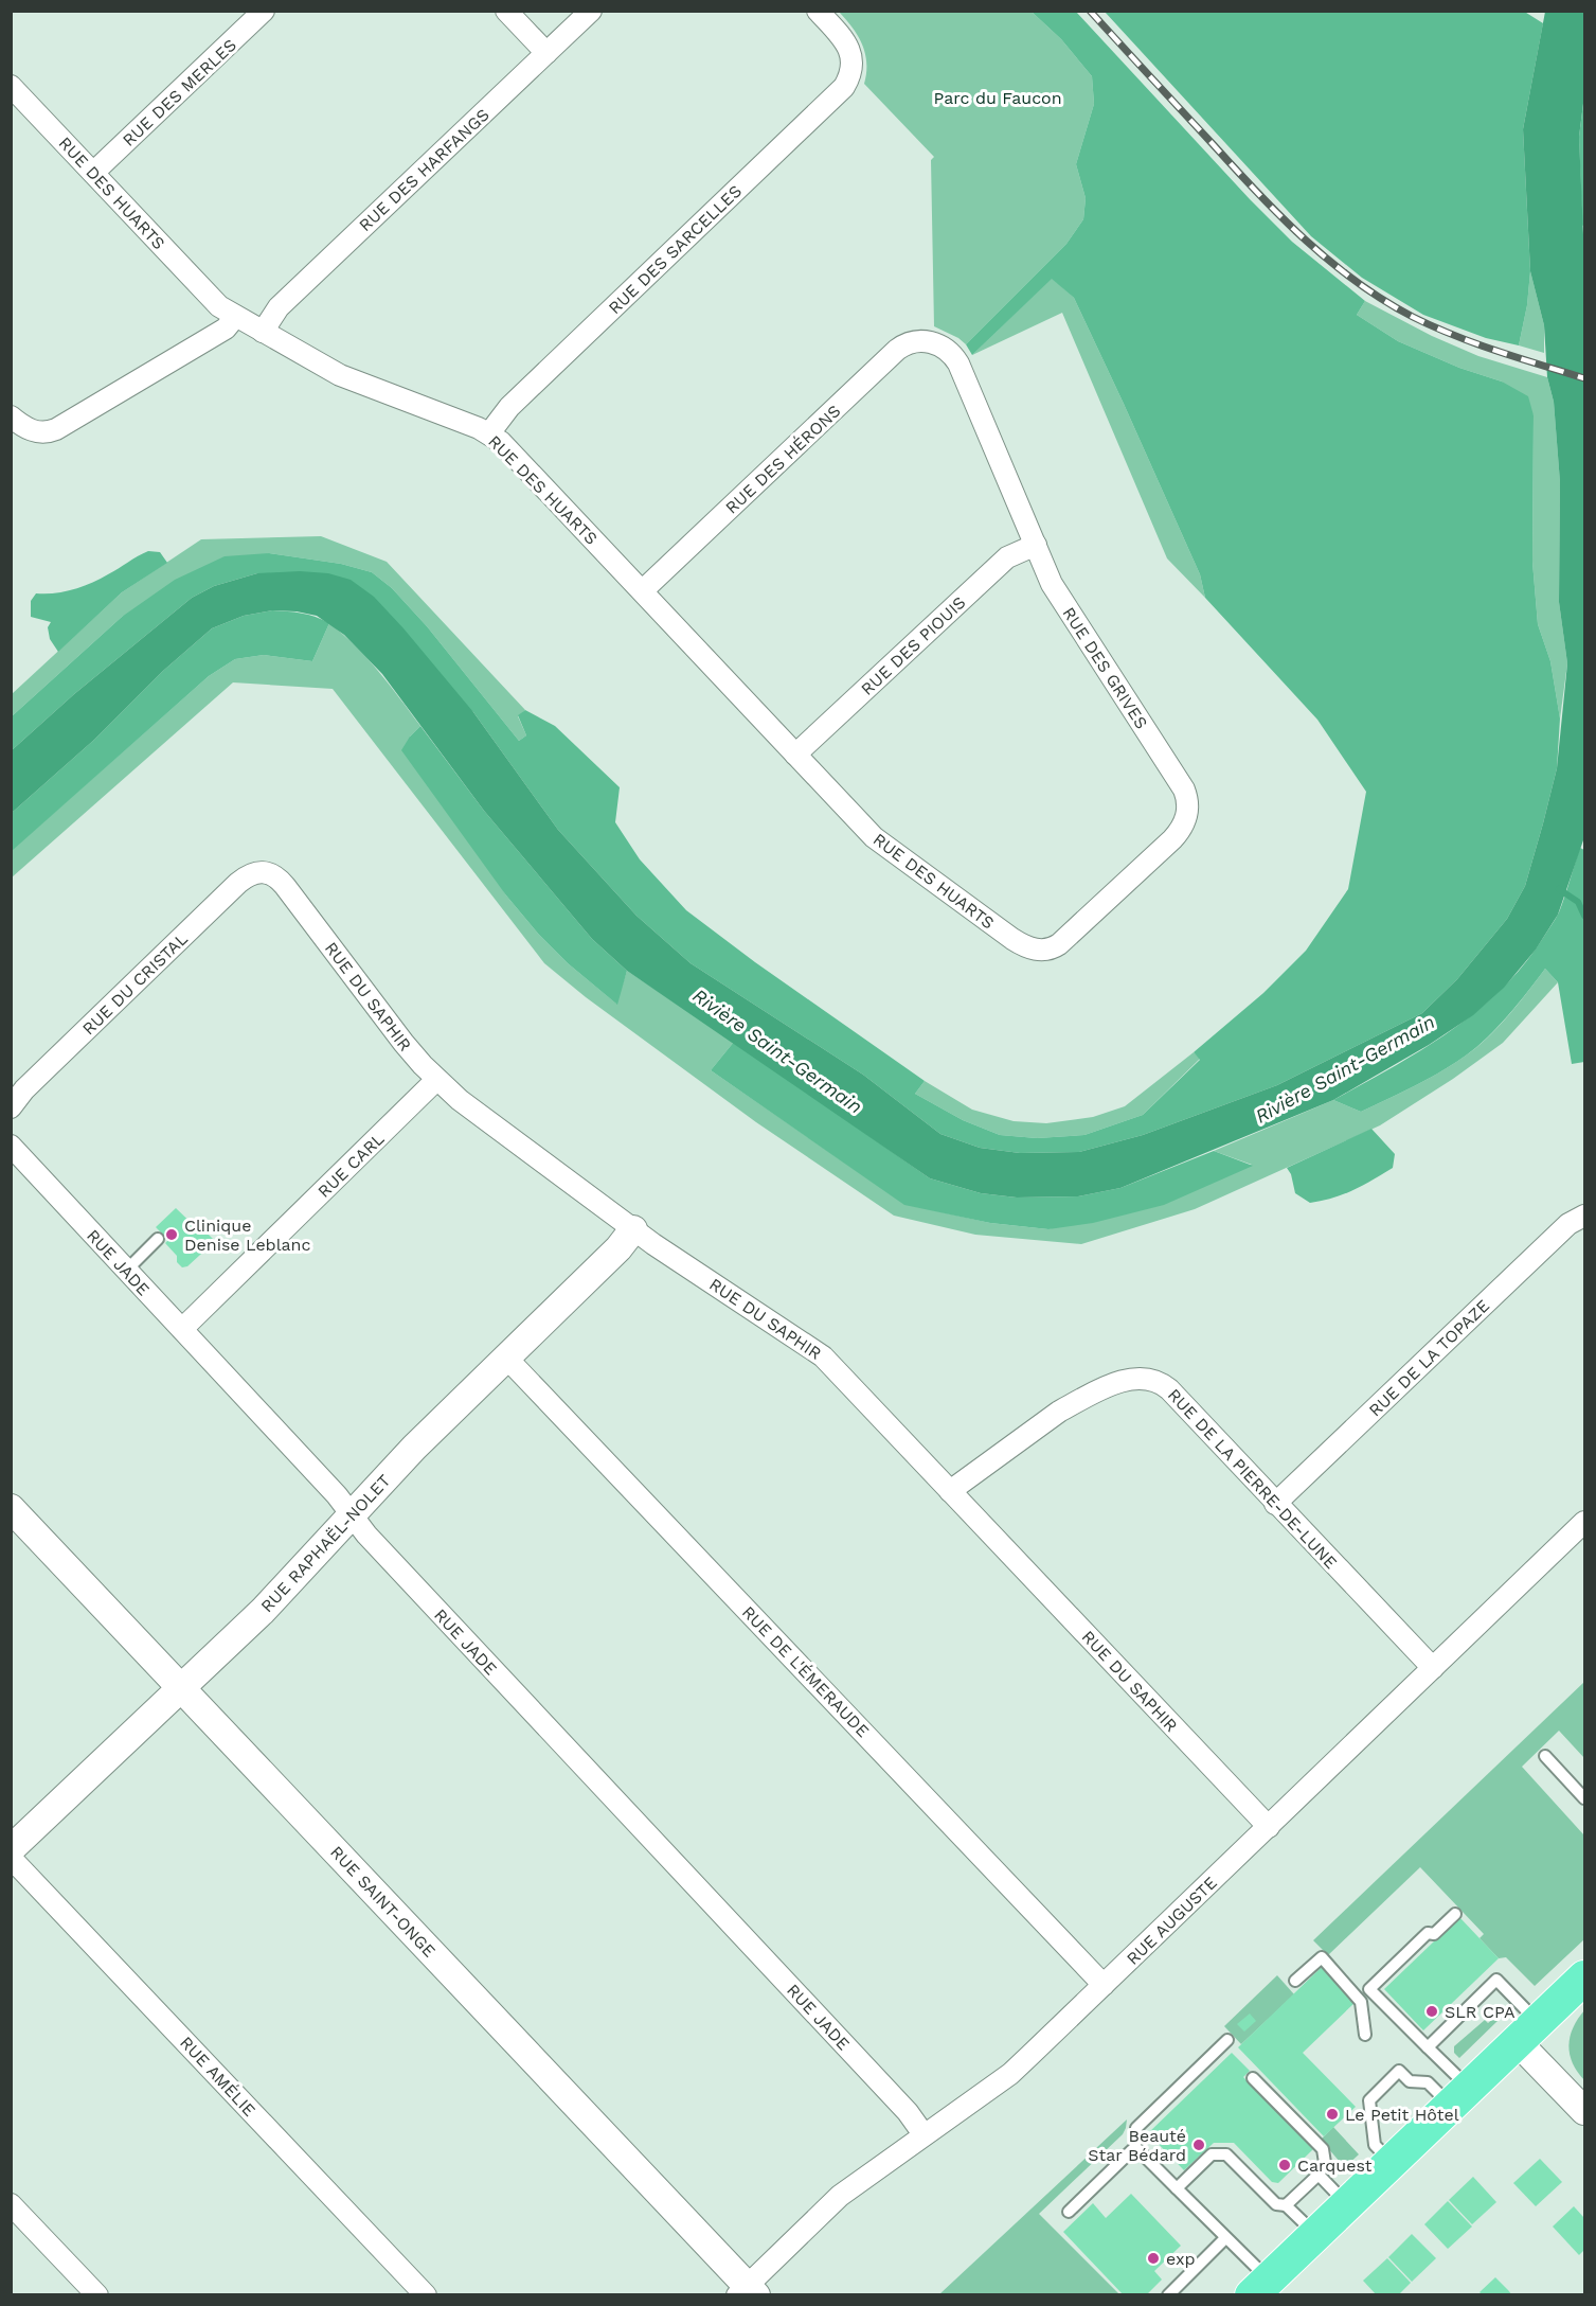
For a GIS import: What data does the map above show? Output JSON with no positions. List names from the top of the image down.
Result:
{
  "streets": {
    "street": [
      "RUE DES MERLES",
      "RUE DES HARFANGS",
      "RUE DES HUARTS",
      "RUE DES SARCELLES",
      "RUE DES HÉRONS",
      "RUE DES PIOUIS",
      "RUE DES GRIVES",
      "RUE DU CRISTAL",
      "RUE DU SAPHIR",
      "RUE CARL",
      "RUE JADE",
      "RUE DE LA TOPAZE",
      "RUE DE LA PIERRE-DE-LUNE",
      "RUE RAPHAËL-NOLET",
      "RUE DE L'ÉMERAUDE",
      "RUE SAINT-ONGE",
      "RUE AUGUSTE",
      "RUE AMÉLIE"
    ]
  },
  "crossings": [
    ["RUE DES MERLES", "RUE DES HUARTS"],
    ["RUE DES HARFANGS", "RUE DES HUARTS"],
    ["RUE DES HUARTS", "RUE DES SARCELLES"],
    ["RUE DES HUARTS", "RUE DES HÉRONS"],
    ["RUE DES HUARTS", "RUE DES PIOUIS"],
    ["RUE DES HUARTS", "RUE DES GRIVES"],
    ["RUE DES HÉRONS", "RUE DES GRIVES"],
    ["RUE DES PIOUIS", "RUE DES GRIVES"],
    ["RUE DU CRISTAL", "RUE DU SAPHIR"],
    ["RUE DU SAPHIR", "RUE CARL"],
    ["RUE DU SAPHIR", "RUE DE LA PIERRE-DE-LUNE"],
    ["RUE DU SAPHIR", "RUE RAPHAËL-NOLET"],
    ["RUE DU SAPHIR", "RUE AUGUSTE"],
    ["RUE CARL", "RUE JADE"],
    ["RUE JADE", "RUE RAPHAËL-NOLET"],
    ["RUE JADE", "RUE AUGUSTE"],
    ["RUE DE LA TOPAZE", "RUE DE LA PIERRE-DE-LUNE"],
    ["RUE DE LA PIERRE-DE-LUNE", "RUE AUGUSTE"],
    ["RUE RAPHAËL-NOLET", "RUE DE L'ÉMERAUDE"],
    ["RUE RAPHAËL-NOLET", "RUE SAINT-ONGE"],
    ["RUE DE L'ÉMERAUDE", "RUE AUGUSTE"],
    ["RUE SAINT-ONGE", "RUE AUGUSTE"]
  ],
  "water": ["Rivière Saint-Germain"],
  "parks": ["Parc du Faucon"],
  "places": [
    "Clinique Denise Leblanc",
    "SLR CPA",
    "Le Petit Hôtel",
    "Beauté Star Bédard",
    "Carquest",
    "exp"
  ]
}
